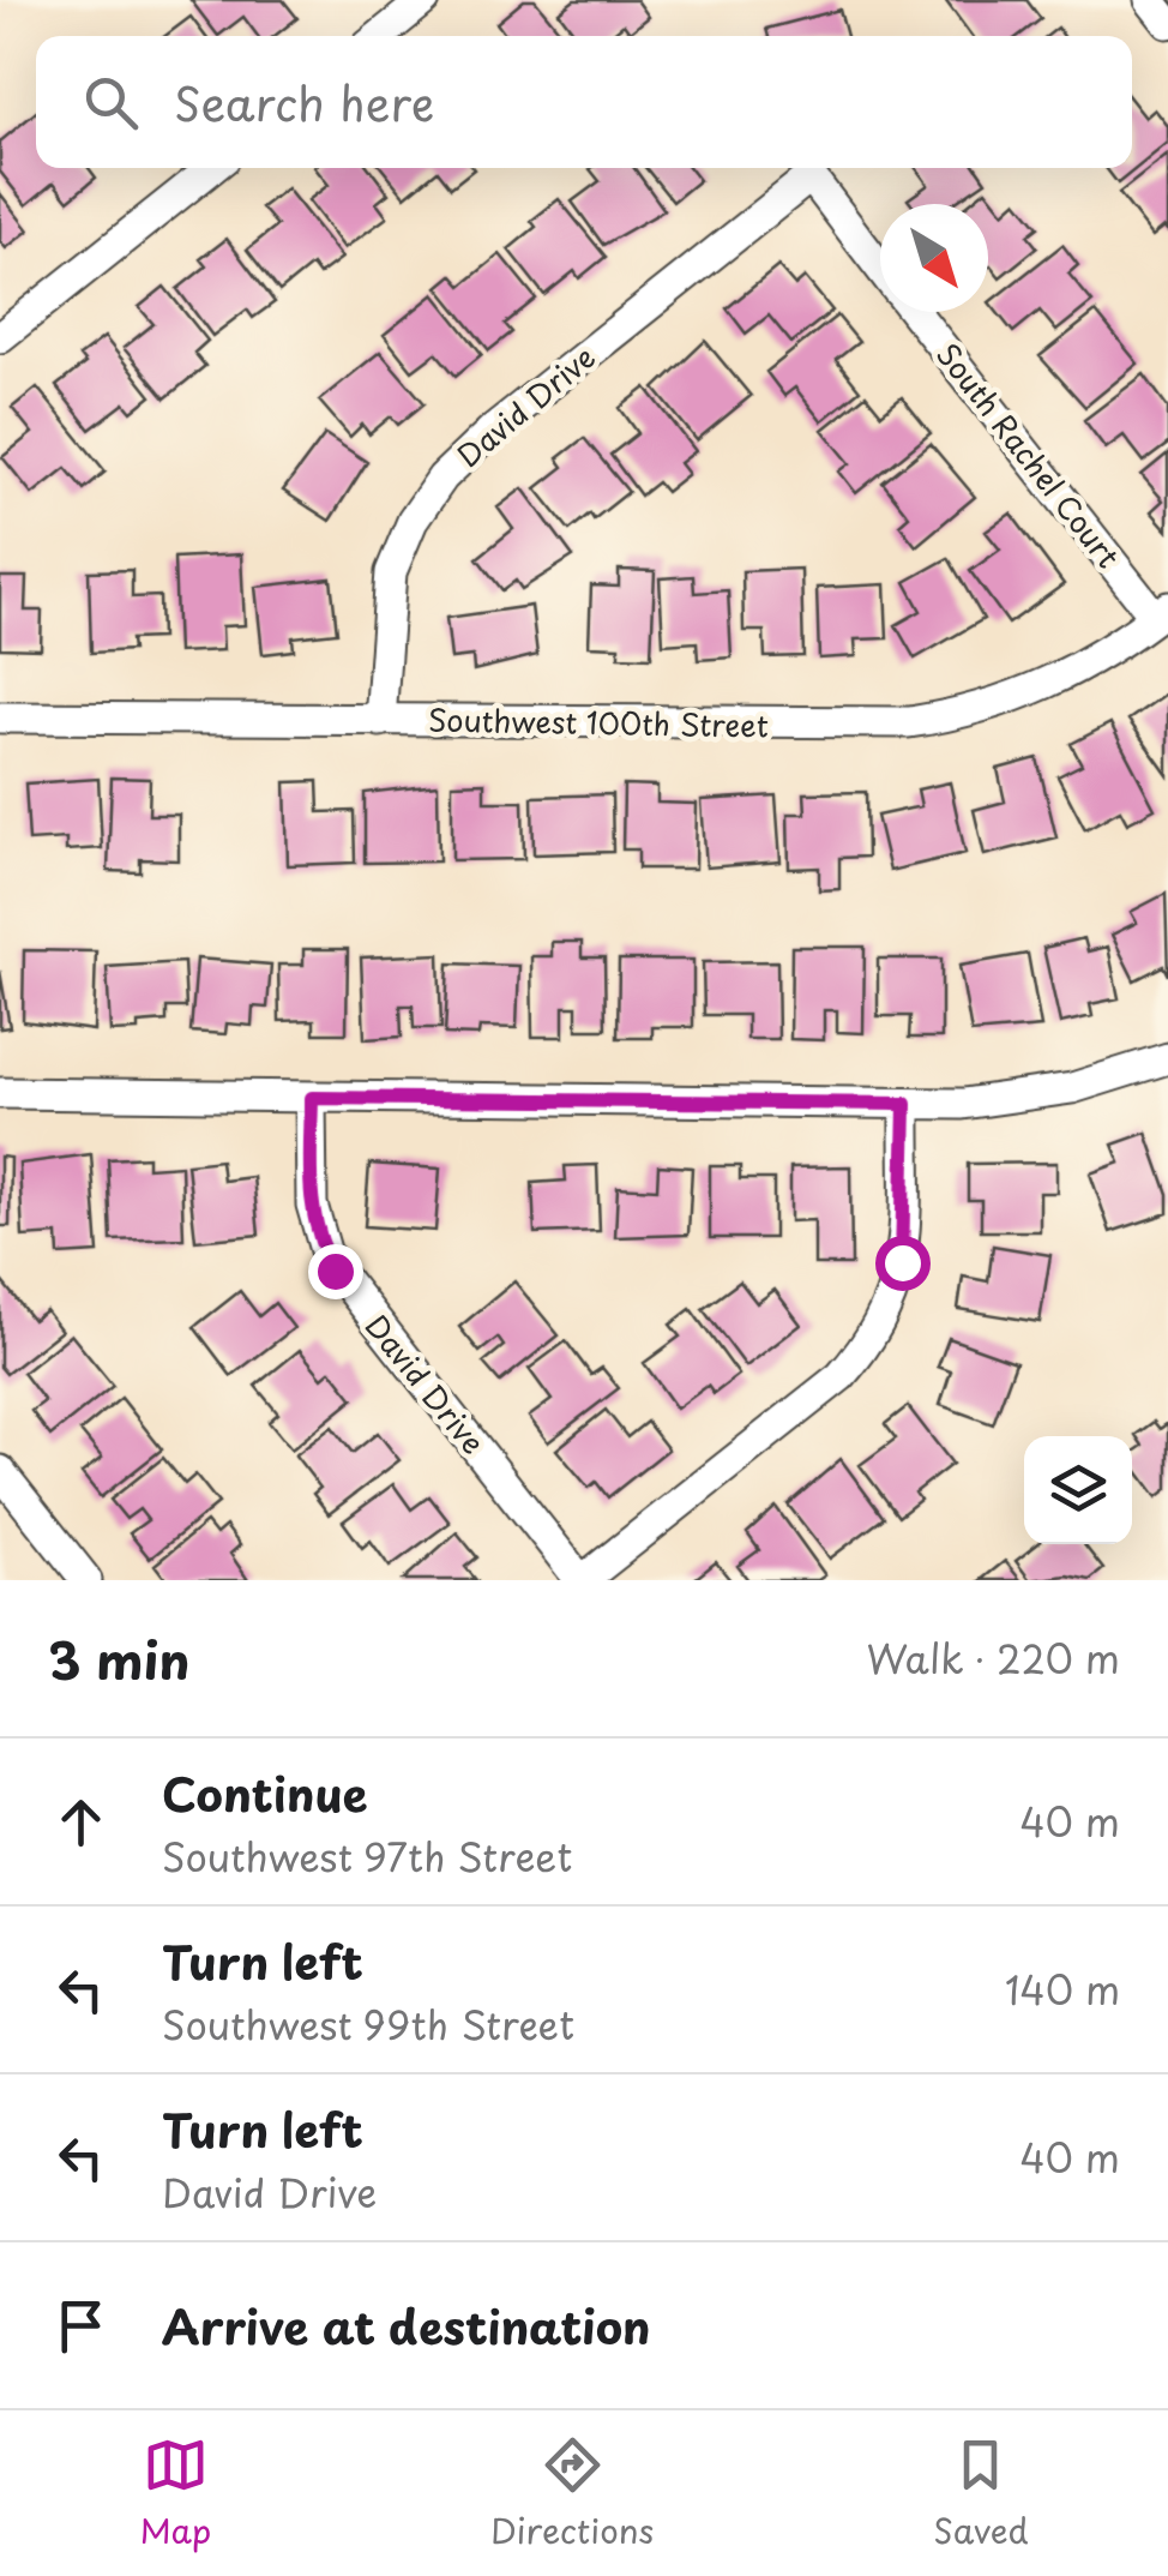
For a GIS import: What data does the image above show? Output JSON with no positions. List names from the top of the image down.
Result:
{
  "streets": {
    "street": ["David Drive", "South Rachel Court", "Southwest 100th Street"]
  },
  "crossings": [
    ["David Drive", "South Rachel Court"],
    ["David Drive", "Southwest 100th Street"],
    ["South Rachel Court", "Southwest 100th Street"]
  ],
  "north": "bottom right",
  "page": {
    "search": "Search here",
    "heading": ["3 min", "Walk · 220 m"],
    "list": [
      ["Continue", "Southwest 97th Street", "40 m"],
      ["Turn left", "Southwest 99th Street", "140 m"],
      ["Turn left", "David Drive", "40 m"],
      "Arrive at destination"
    ],
    "nav": ["Map", "Directions", "Saved"]
  }
}
